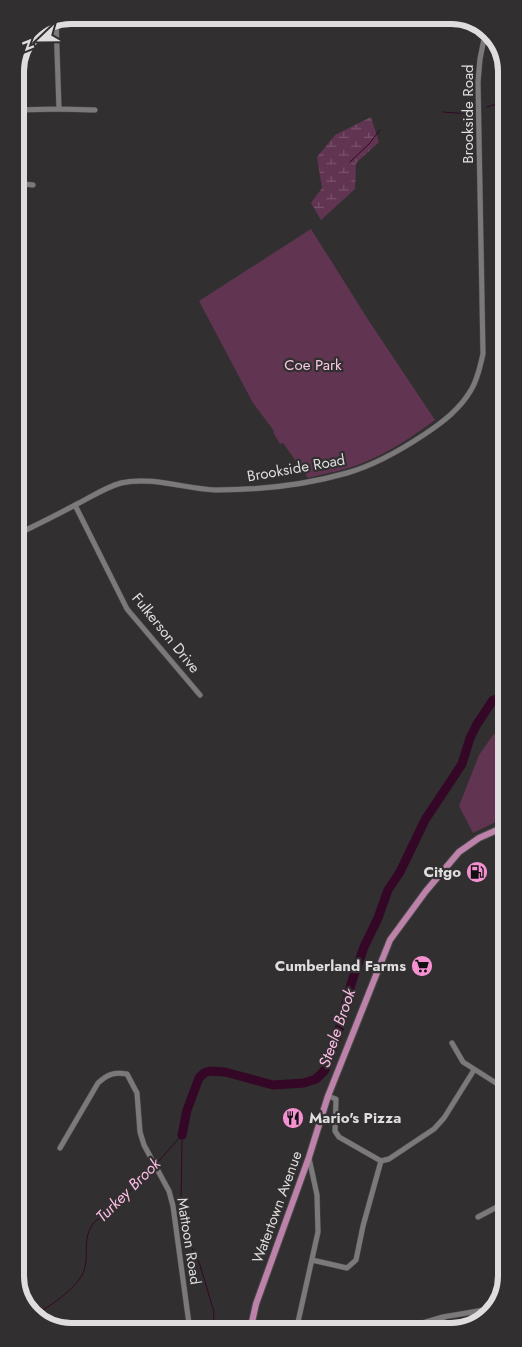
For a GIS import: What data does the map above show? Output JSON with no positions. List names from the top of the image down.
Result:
{
  "streets": {
    "main road": ["Watertown Avenue"],
    "street": ["Brookside Road", "Fulkerson Drive", "Mattoon Road"]
  },
  "crossings": [
    ["Brookside Road", "Fulkerson Drive"]
  ],
  "water": ["Steele Brook", "Turkey Brook"],
  "parks": ["Coe Park"],
  "places": {
    "fuel station": ["Citgo"],
    "supermarket": ["Cumberland Farms"],
    "restaurant": ["Mario's Pizza"]
  },
  "north": "left"
}
